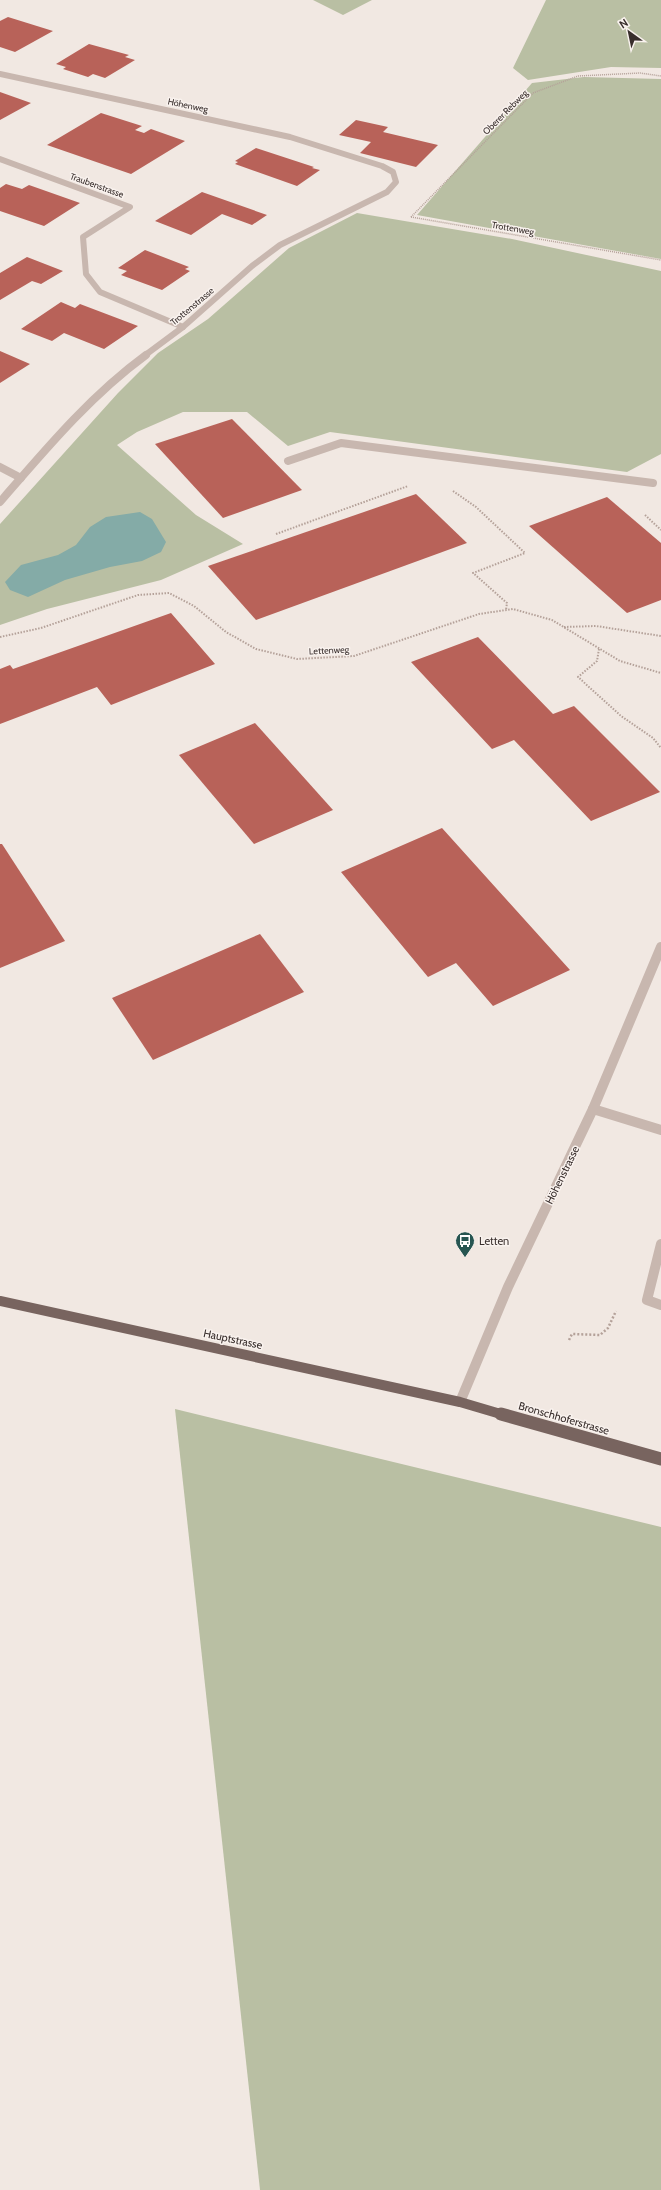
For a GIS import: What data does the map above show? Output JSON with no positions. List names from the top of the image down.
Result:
{
  "streets": {
    "main road": ["Hauptstrasse", "Bronschhoferstrasse"],
    "street": [
      "Höhenweg",
      "Traubenstrasse",
      "Trottenstrasse",
      "Höhenstrasse"
    ],
    "path": ["Oberer Rebweg", "Trottenweg", "Lettenweg"]
  },
  "crossings": [
    ["Höhenweg", "Trottenstrasse"],
    ["Oberer Rebweg", "Trottenweg"],
    ["Traubenstrasse", "Trottenstrasse"],
    ["Trottenweg", "Trottenstrasse"],
    ["Höhenstrasse", "Hauptstrasse"],
    ["Höhenstrasse", "Bronschhoferstrasse"],
    ["Hauptstrasse", "Bronschhoferstrasse"]
  ],
  "places": {
    "bus stop": ["Letten"]
  },
  "north": "top left"
}
